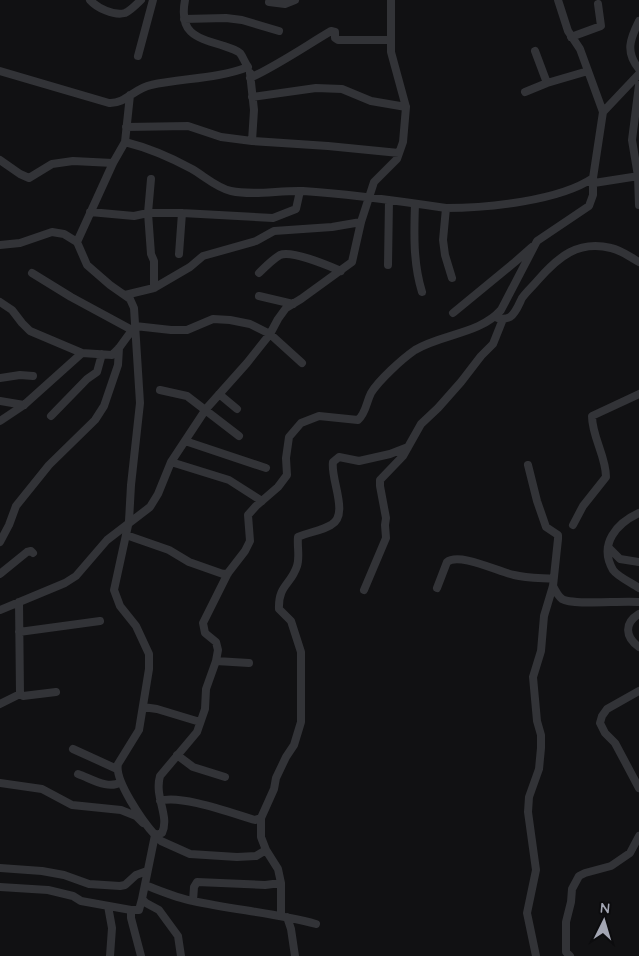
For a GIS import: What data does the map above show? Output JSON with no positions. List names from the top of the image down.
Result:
{
  "north": "top"
}
